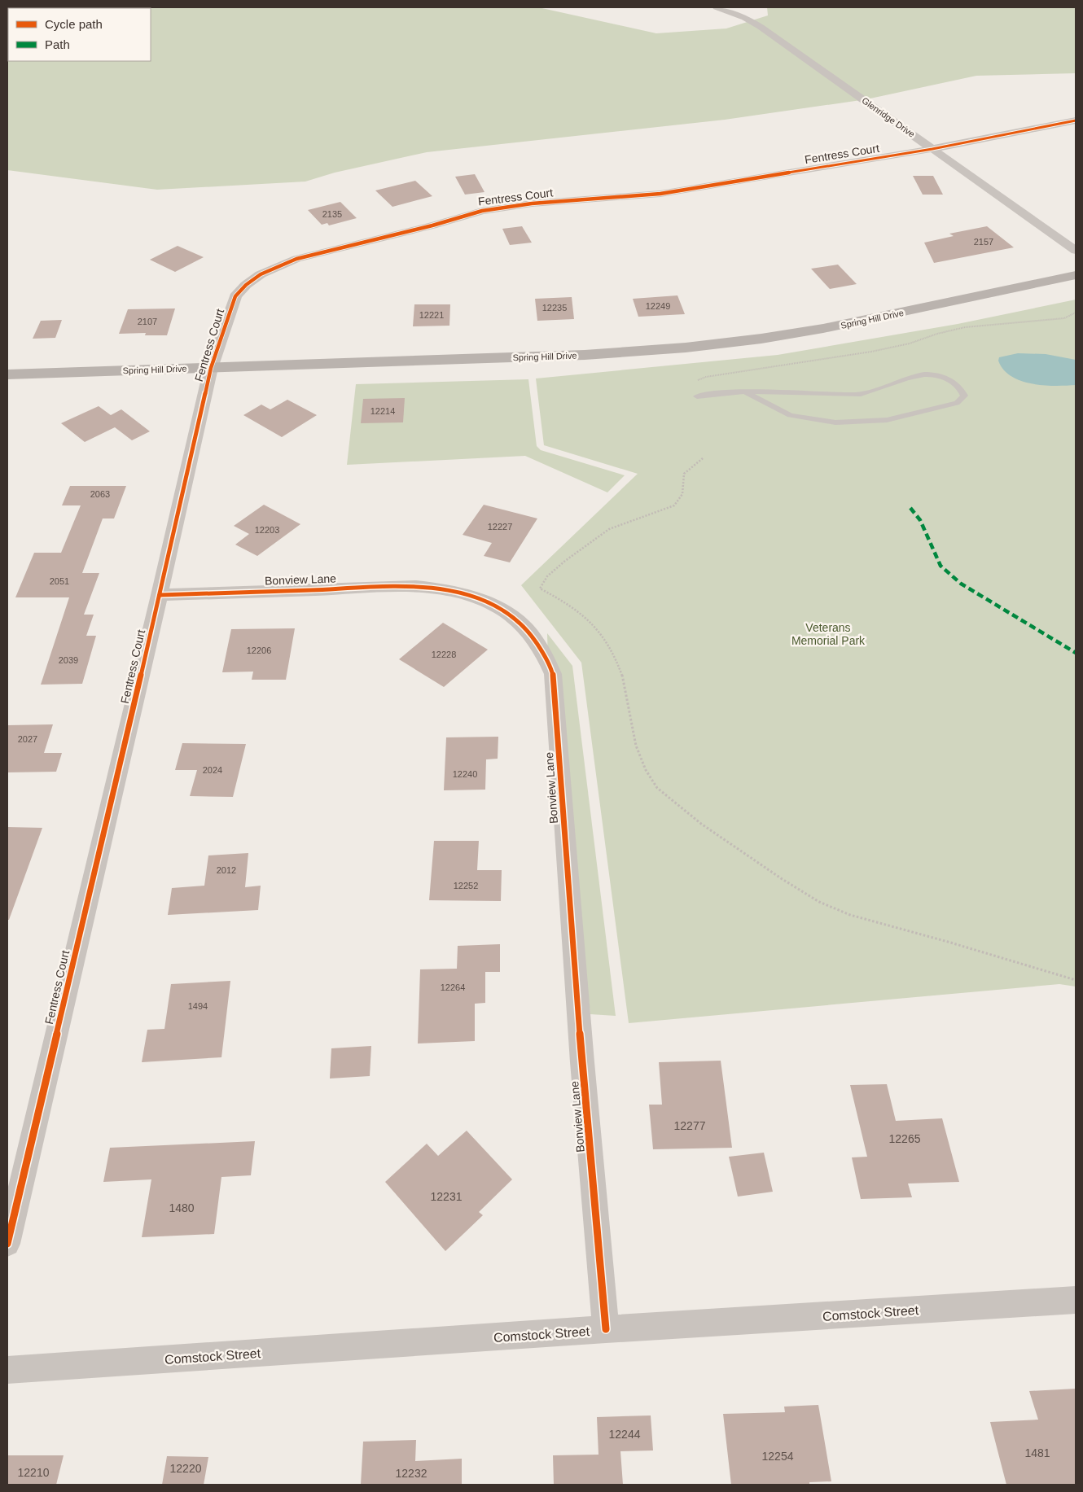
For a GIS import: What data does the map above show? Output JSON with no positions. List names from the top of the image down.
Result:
{
  "streets": {
    "main road": ["Spring Hill Drive"],
    "street": [
      "Glenridge Drive",
      "Fentress Court",
      "Bonview Lane",
      "Comstock Street"
    ]
  },
  "crossings": [
    ["Glenridge Drive", "Fentress Court"],
    ["Fentress Court", "Spring Hill Drive"],
    ["Fentress Court", "Bonview Lane"],
    ["Bonview Lane", "Comstock Street"]
  ],
  "parks": ["Veterans Memorial Park"],
  "house_numbers": [
    "2135",
    "2157",
    "12249",
    "12235",
    "12221",
    "2107",
    "12214",
    "2063",
    "12227",
    "12203",
    "2051",
    "12206",
    "12228",
    "2039",
    "2027",
    "2024",
    "12240",
    "2012",
    "12252",
    "12264",
    "1494",
    "12277",
    "12265",
    "12231",
    "1480",
    "12244",
    "1481",
    "12254",
    "12220",
    "12210",
    "12232"
  ],
  "legend": ["Cycle path", "Path"]
}
